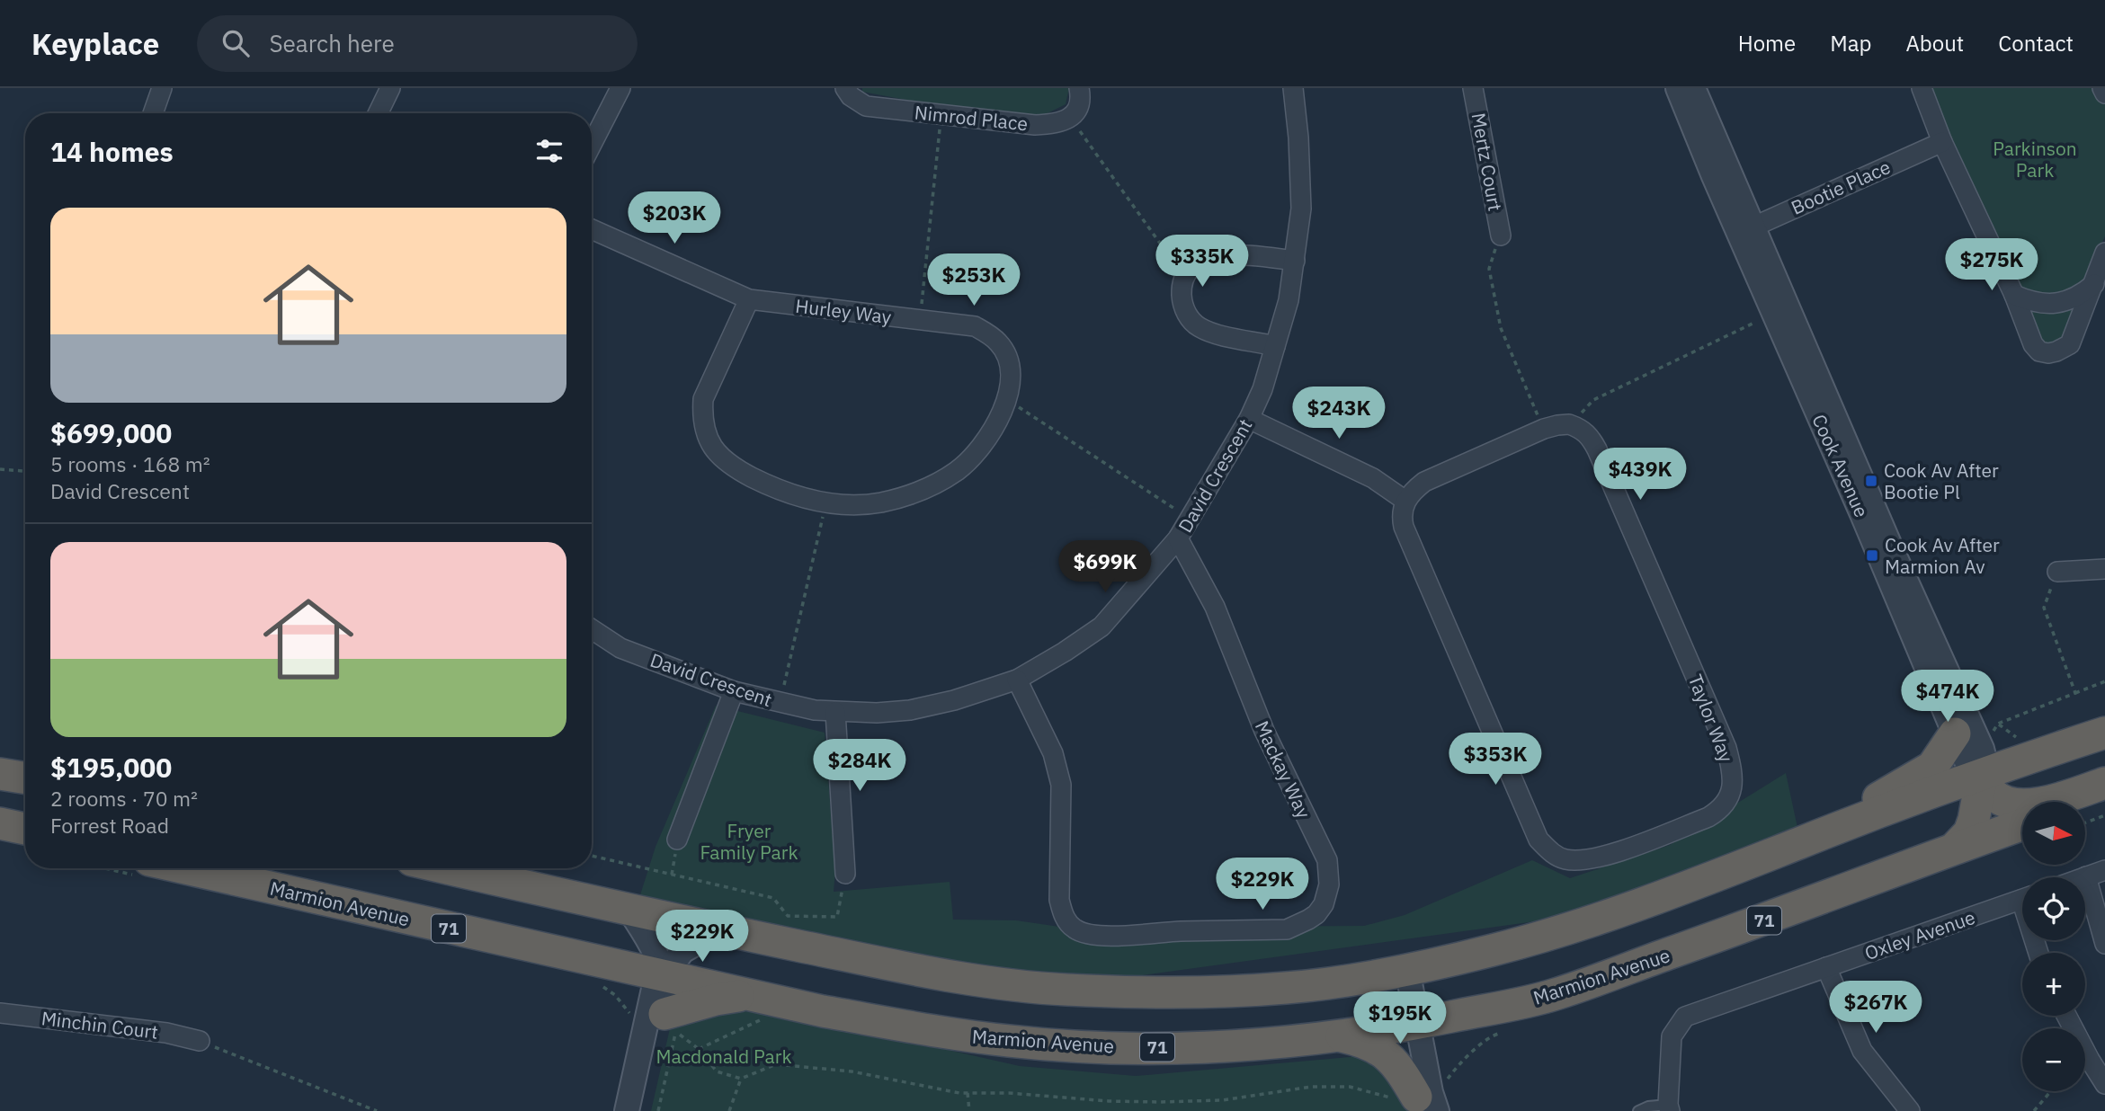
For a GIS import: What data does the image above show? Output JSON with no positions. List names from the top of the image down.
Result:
{
  "streets": {
    "highway": ["Marmion Avenue", "71"],
    "street": [
      "Nimrod Place",
      "Mertz Court",
      "Bootie Place",
      "Hurley Way",
      "Cook Avenue",
      "David Crescent",
      "Taylor Way",
      "Mackay Way",
      "Oxley Avenue",
      "Minchin Court"
    ]
  },
  "crossings": [
    ["Bootie Place", "Cook Avenue"],
    ["David Crescent", "Mackay Way"]
  ],
  "parks": ["Parkinson Park", "Fryer Family Park", "Macdonald Park"],
  "places": {
    "transit": ["Cook Av After Bootie Pl", "Cook Av After Marmion Av"]
  },
  "north": "right",
  "page": {
    "header": "Keyplace",
    "search": "Search here",
    "nav": [
      "Home",
      "Map",
      "About",
      "Contact"
    ],
    "heading": "14 homes",
    "list": [
      {
        "name": "$699,000",
        "note": "5 rooms · 168 m² · David Crescent"
      },
      {
        "name": "$195,000",
        "note": "2 rooms · 70 m² · Forrest Road"
      }
    ],
    "price": [
      "$203K",
      "$335K",
      "$275K",
      "$253K",
      "$243K",
      "$439K",
      "$699K",
      "$474K",
      "$353K",
      "$284K",
      "$229K",
      "$229K",
      "$267K",
      "$195K"
    ],
    "map_buttons": ["+", "−"]
  }
}
